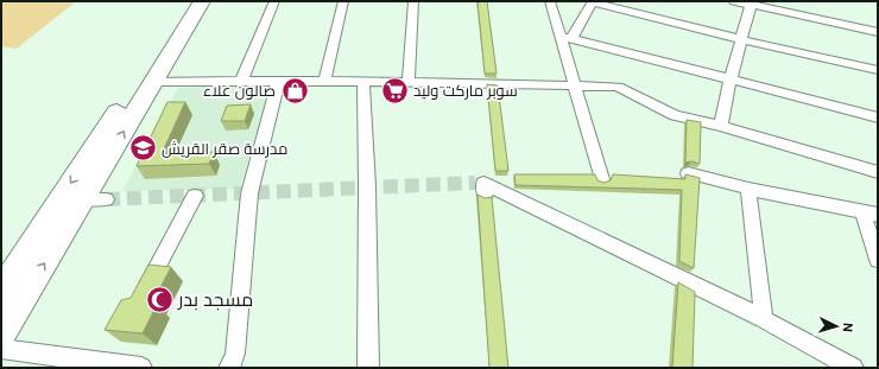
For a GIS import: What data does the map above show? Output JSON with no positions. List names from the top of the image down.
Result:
{
  "places": {
    "shop": ["صالون علاء"],
    "supermarket": ["سوبر ماركت وليد"],
    "school or university": ["مدرسة صقر القريش"],
    "mosque": ["مسجد بدر"]
  },
  "north": "right"
}
